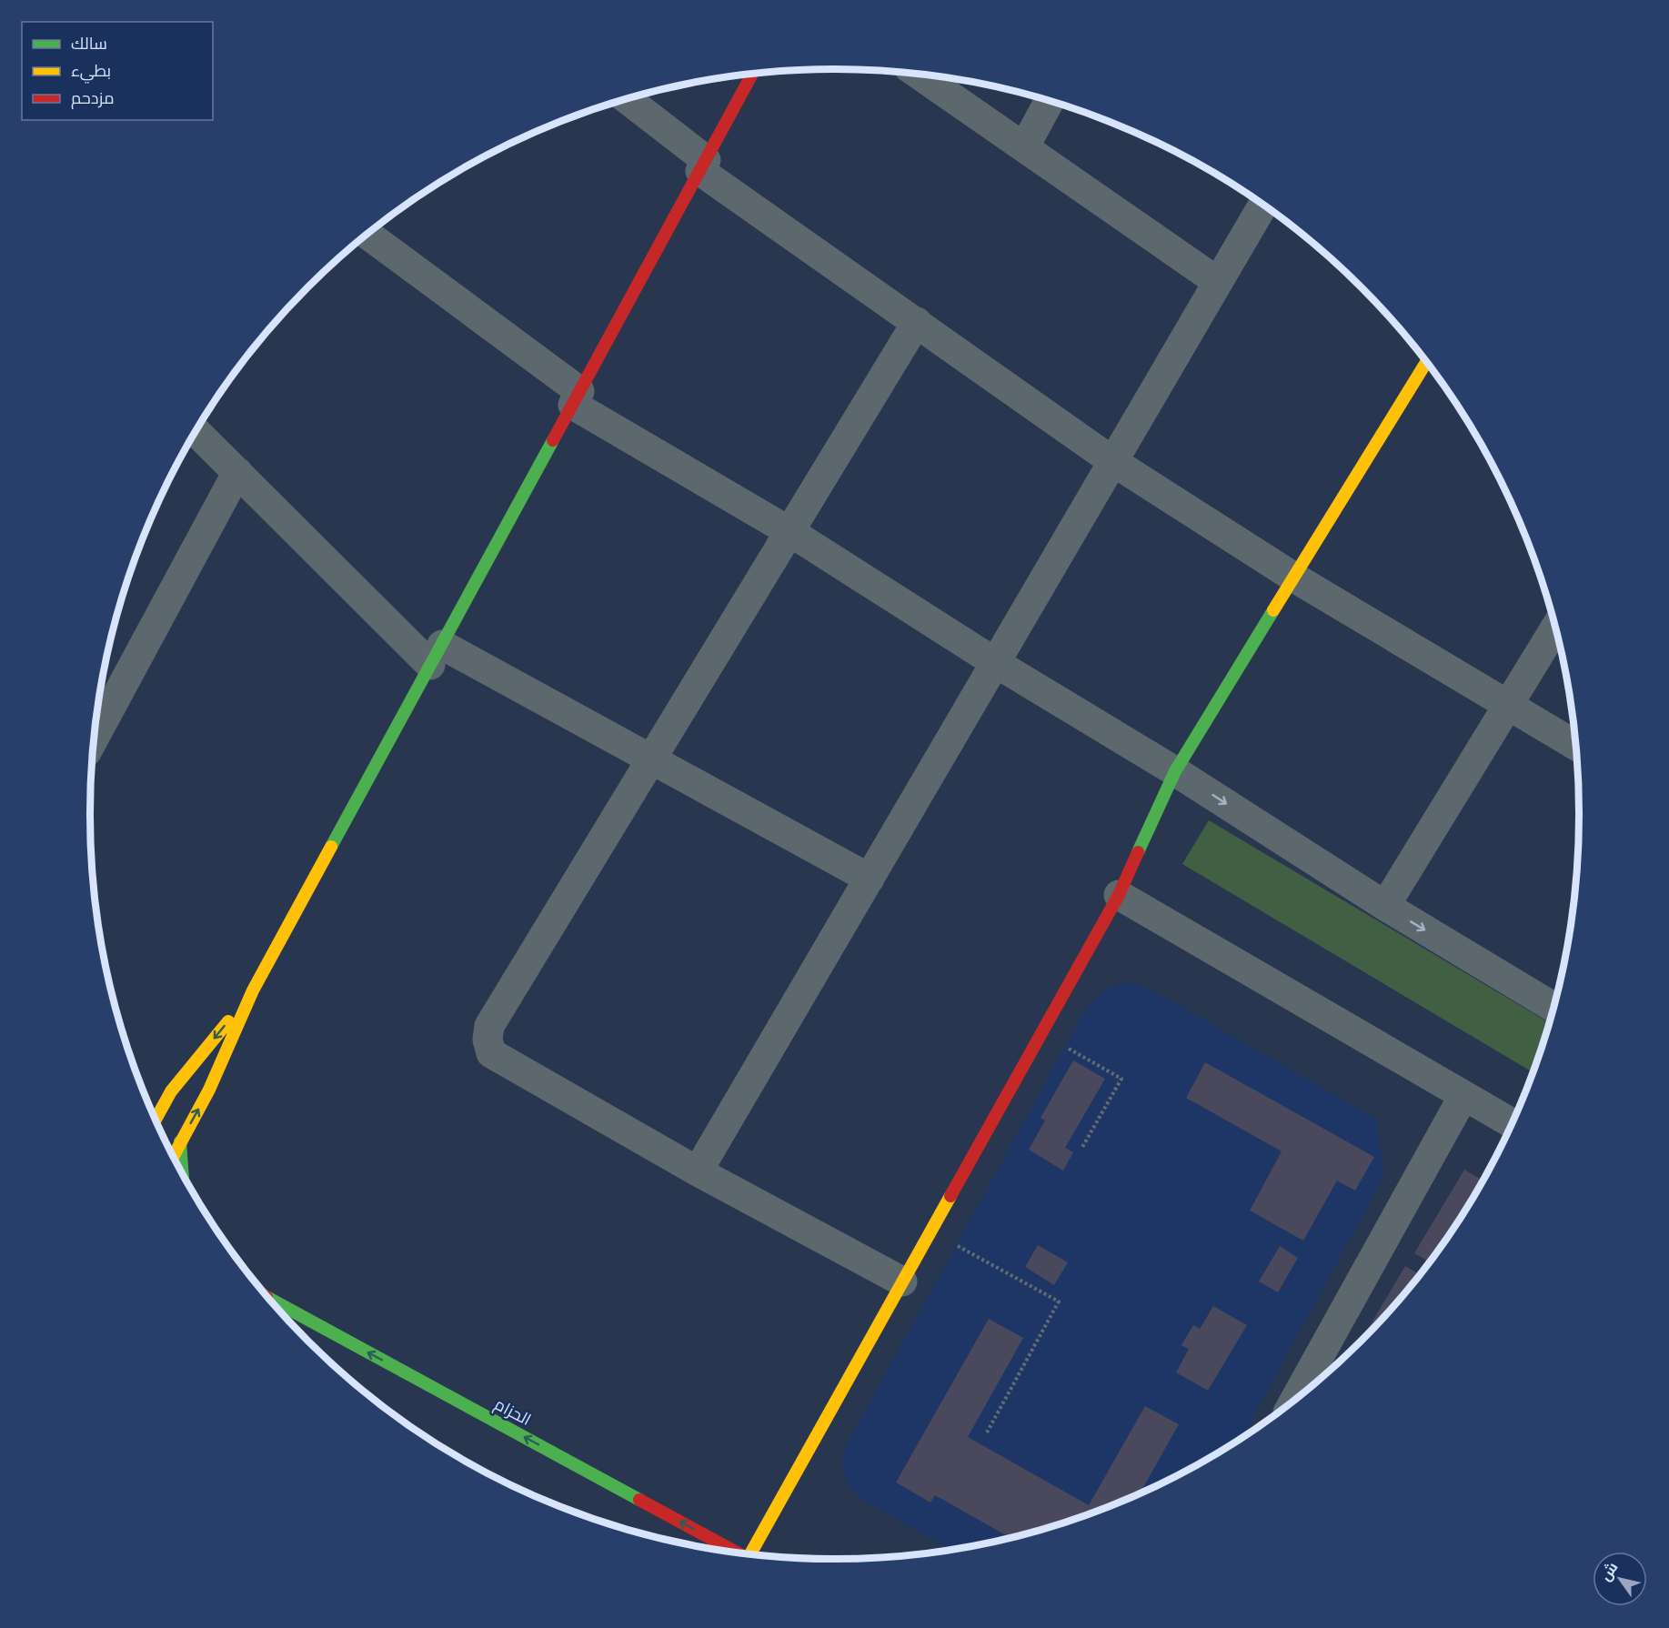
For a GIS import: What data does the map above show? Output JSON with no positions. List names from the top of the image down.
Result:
{
  "streets": {
    "main road": ["الحزام"]
  },
  "one_way": ["الحزام"],
  "legend": ["سالك", "بطيء", "مزدحم"],
  "north": "top left"
}
